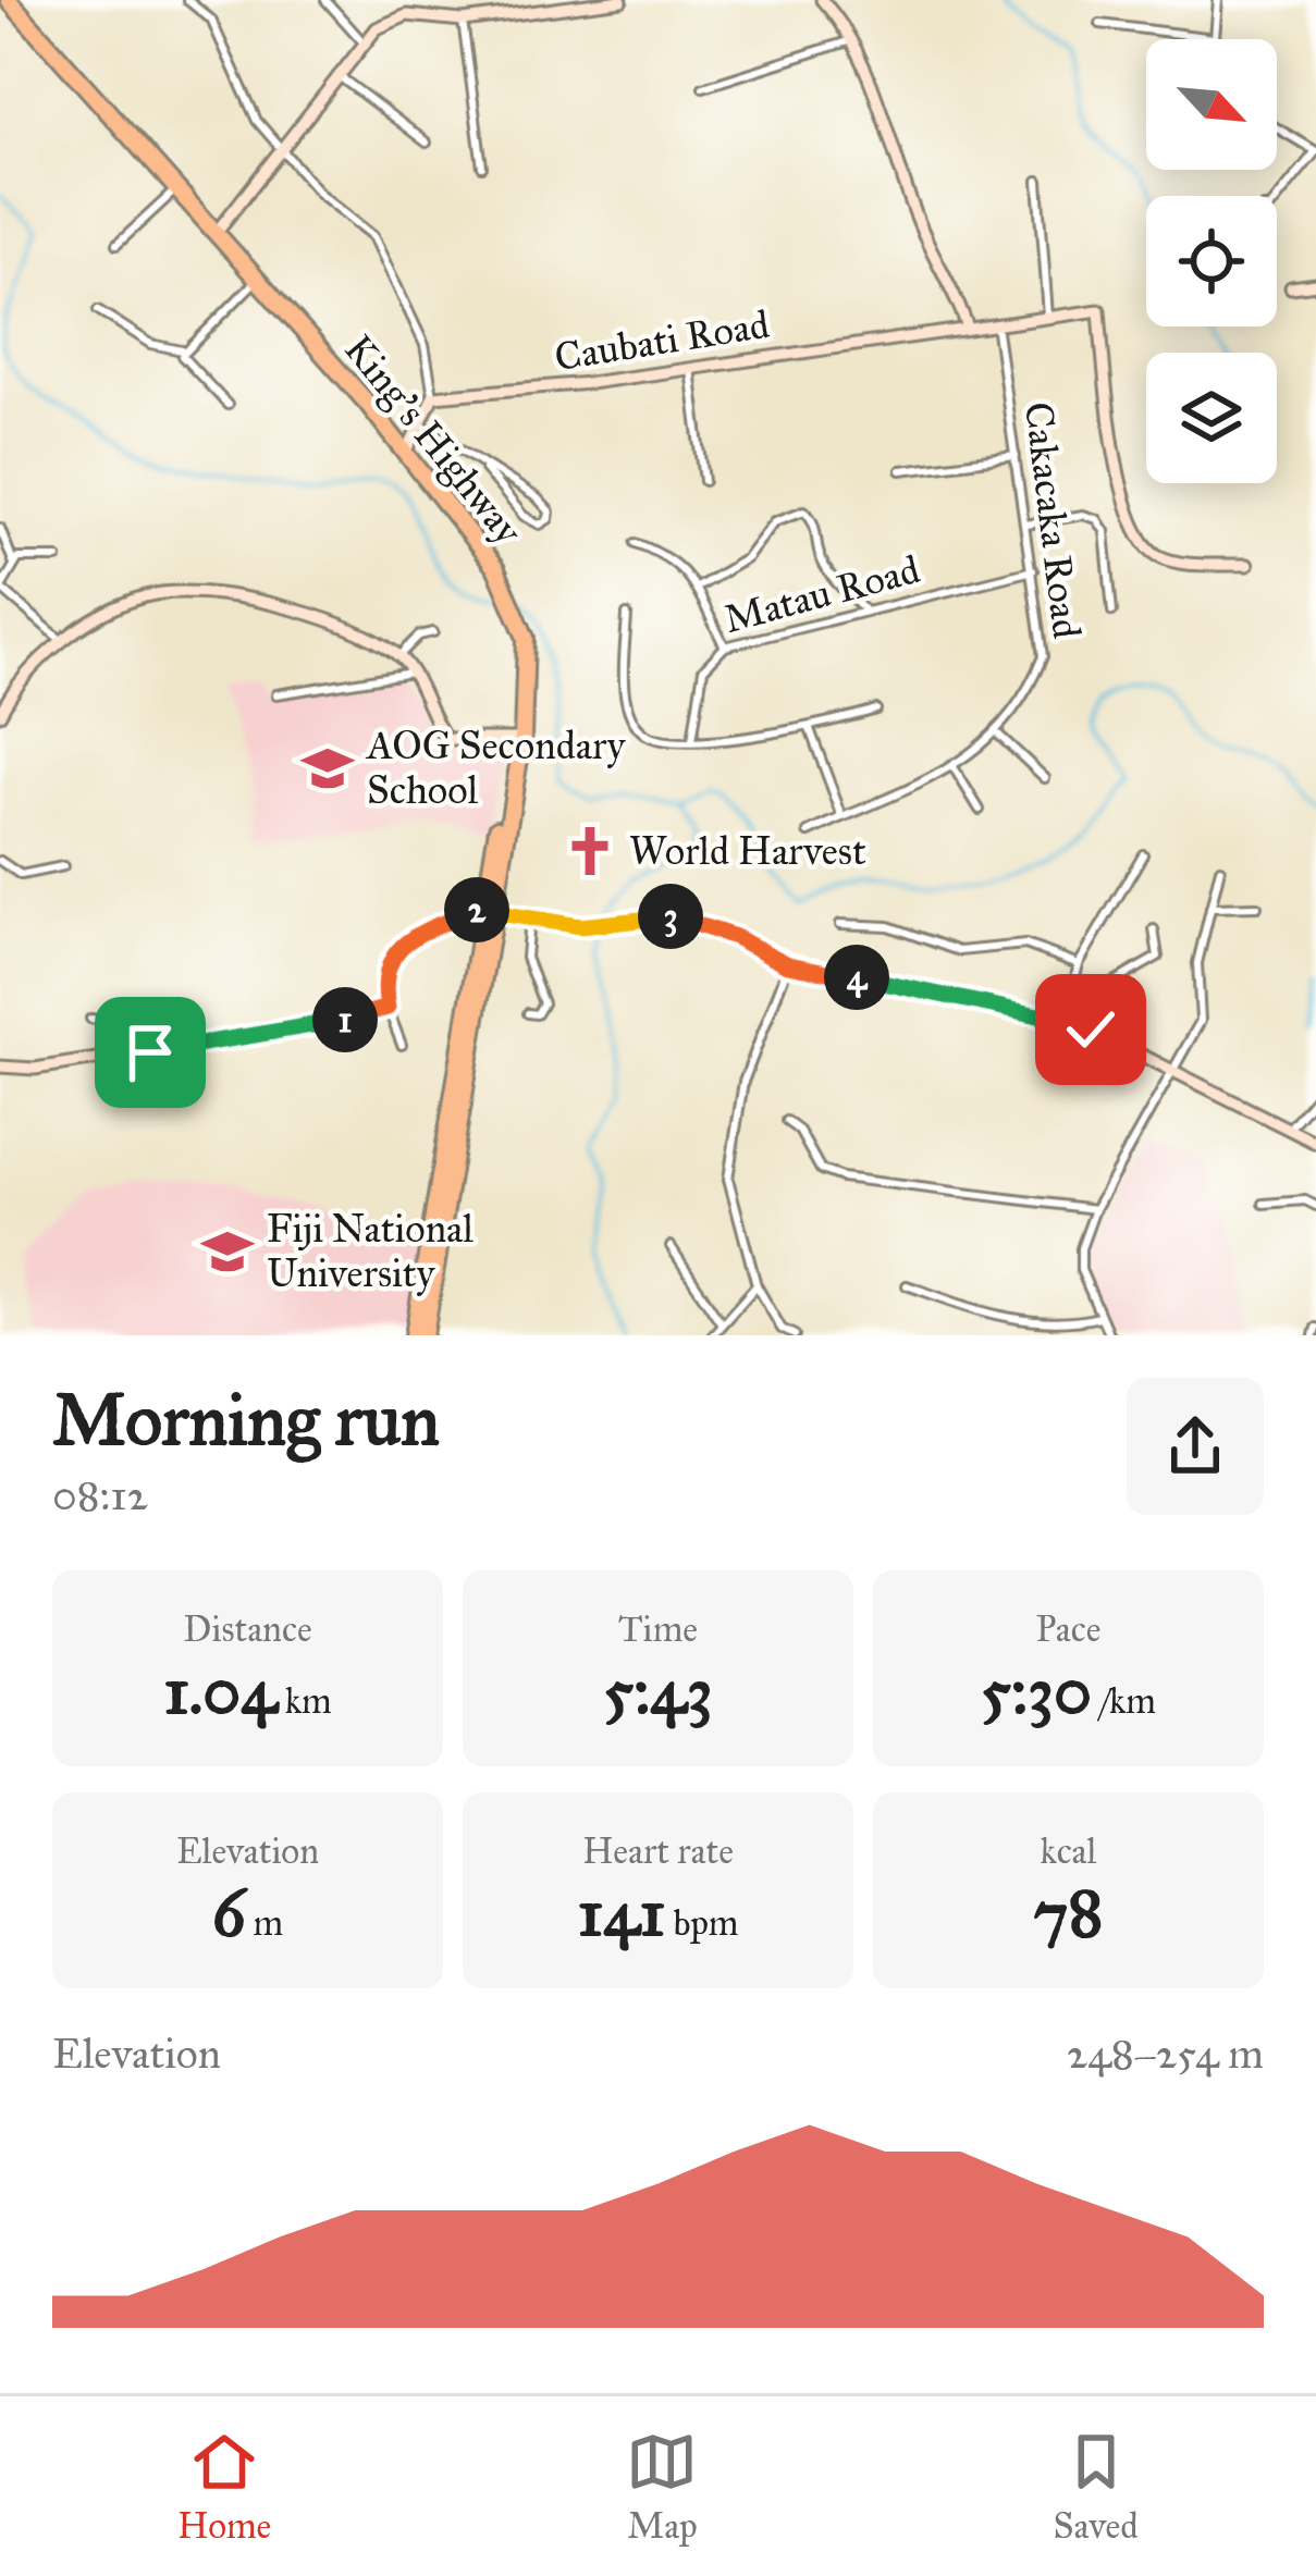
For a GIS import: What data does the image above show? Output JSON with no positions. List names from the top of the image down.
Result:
{
  "streets": {
    "highway": ["King's Highway"],
    "street": ["Caubati Road", "Cakacaka Road", "Matau Road"]
  },
  "crossings": [
    ["Caubati Road", "Cakacaka Road"],
    ["Cakacaka Road", "Matau Road"]
  ],
  "places": {
    "school or university": ["AOG Secondary School", "Fiji National University"],
    "church": ["World Harvest"]
  },
  "north": "bottom right",
  "page": {
    "pins": [
      "2",
      "3",
      "4",
      "1"
    ],
    "heading": ["Morning run", "08:12"],
    "stats": [
      ["Distance", "1.04 km"],
      ["Time", "5:43"],
      ["Pace", "5:30 /km"],
      ["Elevation", "6 m"],
      ["Heart rate", "141 bpm"],
      ["kcal", "78"]
    ],
    "chart": ["Elevation", "248–254 m"],
    "tabs": ["Home", "Map", "Saved"]
  }
}
